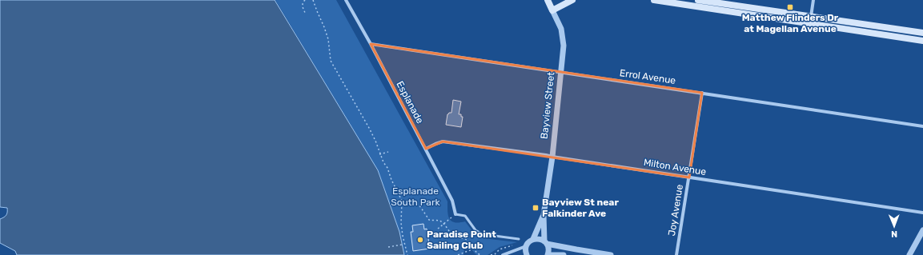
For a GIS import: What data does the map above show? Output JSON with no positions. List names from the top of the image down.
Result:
{
  "streets": {
    "main road": ["Bayview Street"],
    "street": [
      "Errol Avenue",
      "Esplanade",
      "Milton Avenue",
      "Joy Avenue"
    ]
  },
  "crossings": [
    ["Errol Avenue", "Esplanade"],
    ["Errol Avenue", "Bayview Street"],
    ["Errol Avenue", "Joy Avenue"],
    ["Esplanade", "Milton Avenue"],
    ["Bayview Street", "Milton Avenue"],
    ["Milton Avenue", "Joy Avenue"]
  ],
  "parks": ["Esplanade South Park"],
  "places": {
    "transit": ["Matthew Flinders Dr at Magellan Avenue", "Bayview St near Falkinder Ave"],
    "other": ["Paradise Point Sailing Club"]
  },
  "north": "bottom"
}
